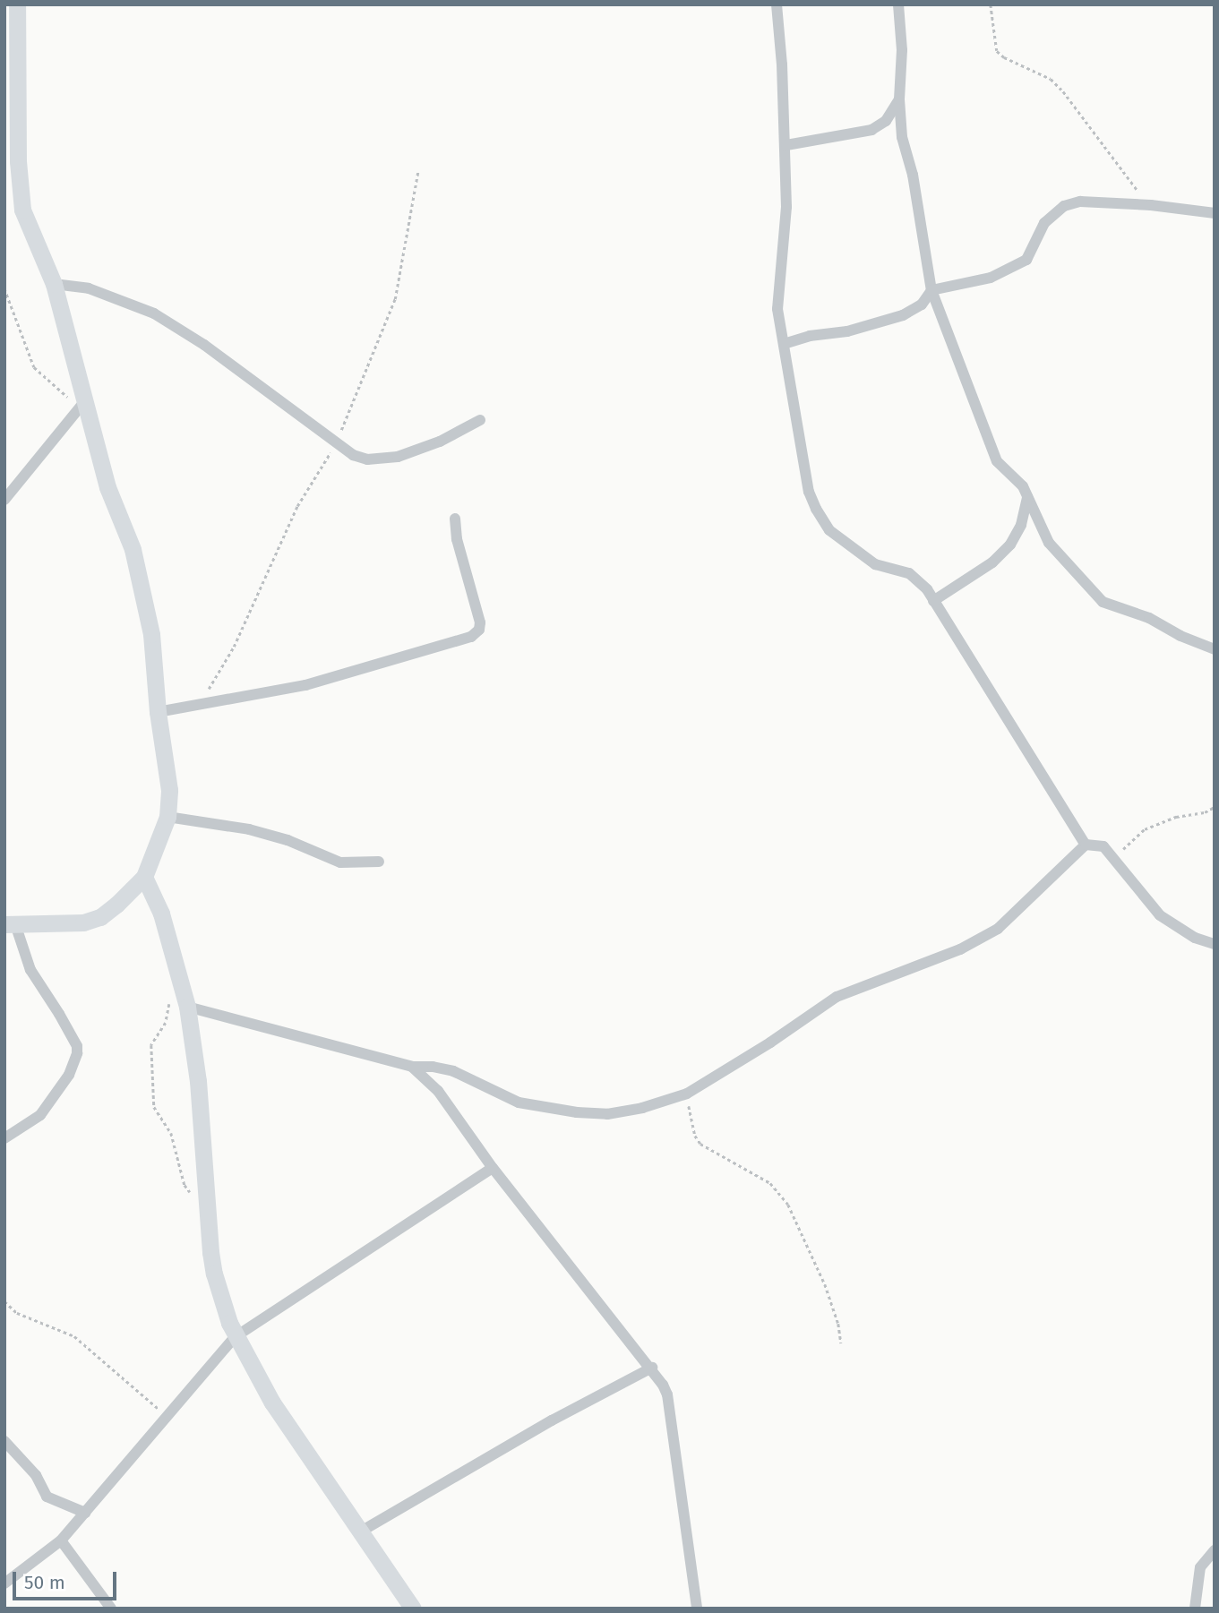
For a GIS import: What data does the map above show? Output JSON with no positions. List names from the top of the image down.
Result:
{
  "scale_bar": "50 m"
}
